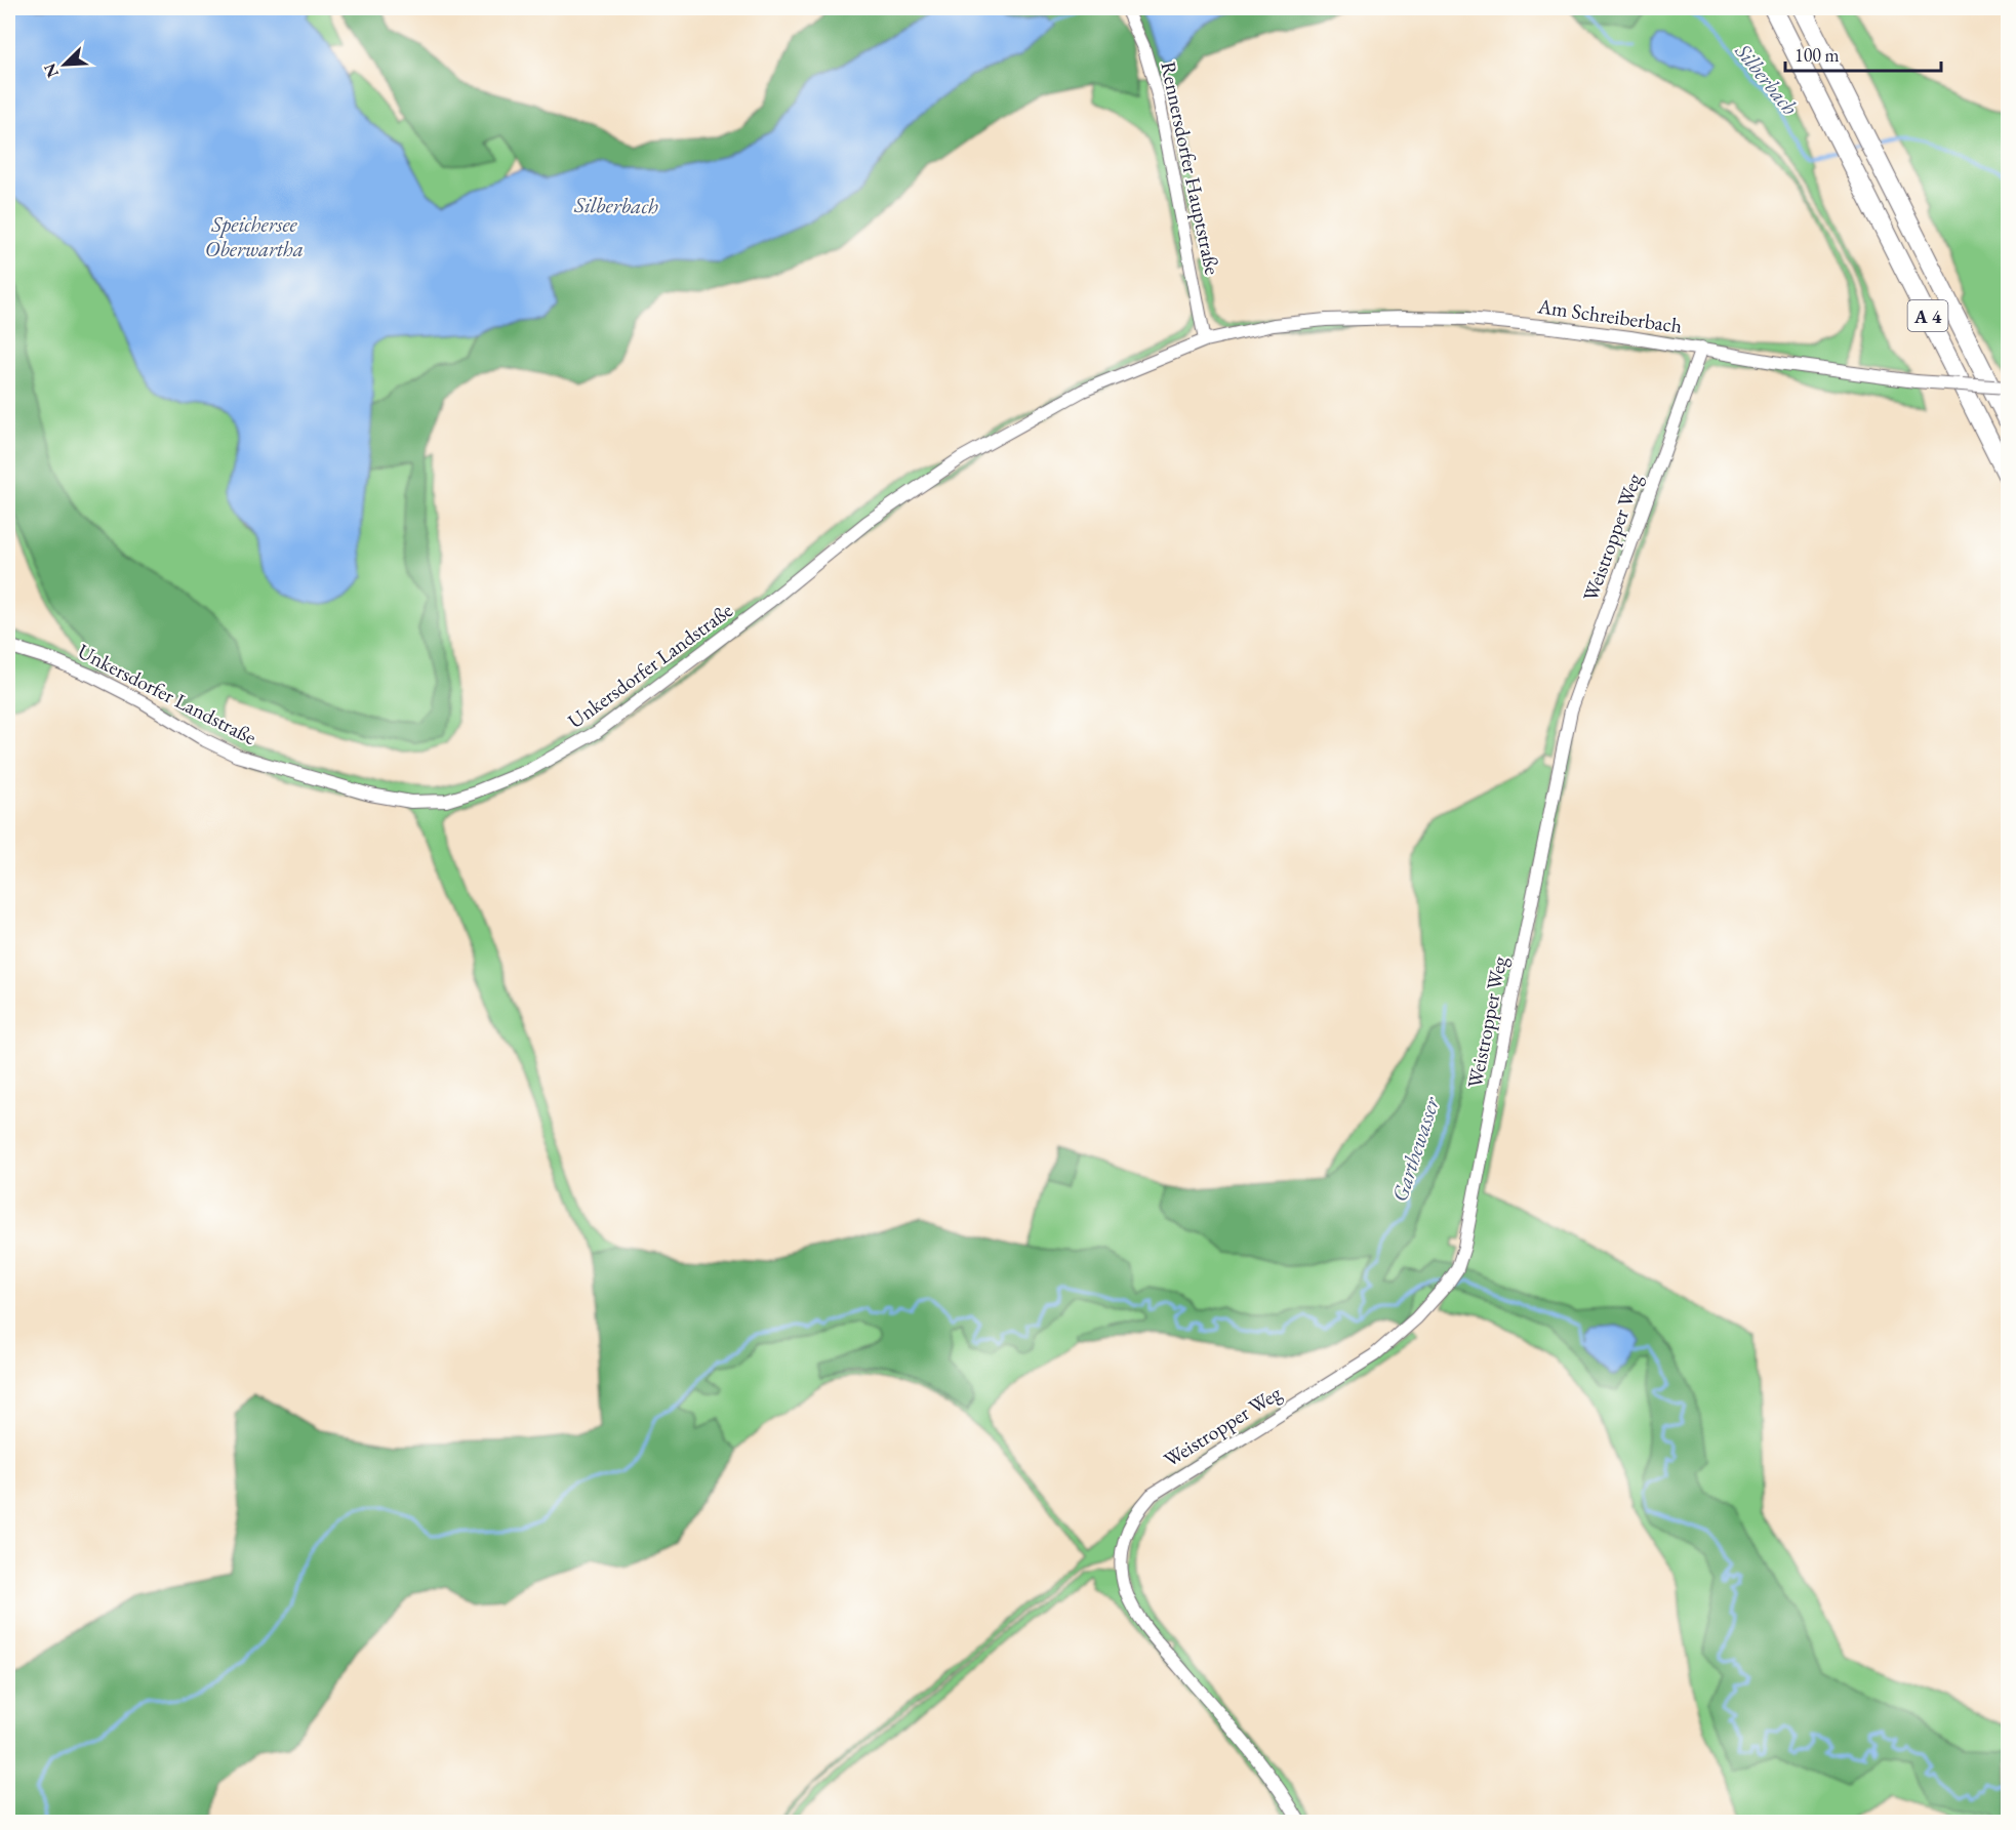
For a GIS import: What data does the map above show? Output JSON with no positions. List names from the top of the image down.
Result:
{
  "streets": {
    "highway": ["A 4"],
    "street": [
      "Rennersdorfer Hauptstraße",
      "Am Schreiberbach",
      "Weistropper Weg",
      "Unkersdorfer Landstraße"
    ]
  },
  "crossings": [
    ["Rennersdorfer Hauptstraße", "Am Schreiberbach"],
    ["Rennersdorfer Hauptstraße", "Unkersdorfer Landstraße"],
    ["Am Schreiberbach", "Weistropper Weg"],
    ["Am Schreiberbach", "Unkersdorfer Landstraße"]
  ],
  "water": ["Silberbach", "Speichersee Oberwartha", "Garthewasser"],
  "scale_bar": "100 m",
  "north": "bottom left"
}
